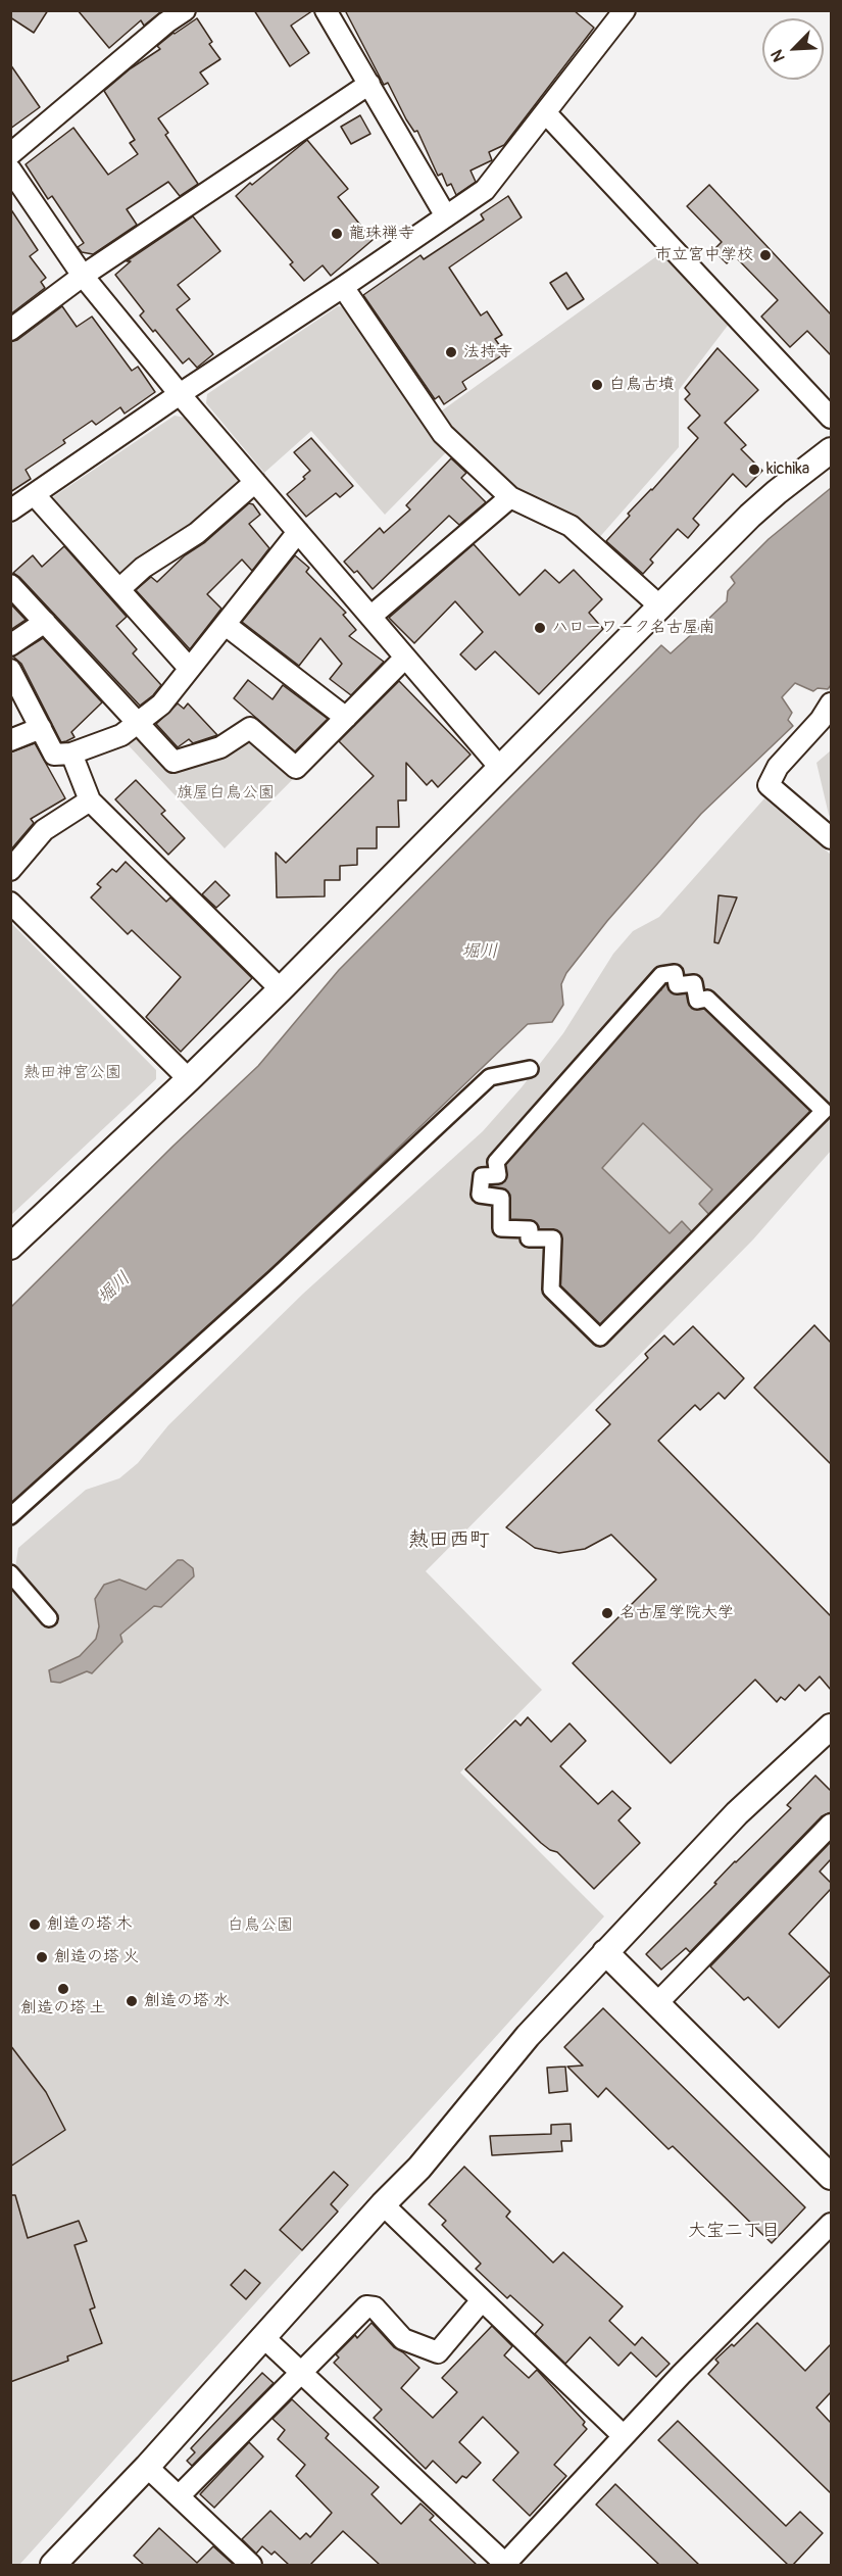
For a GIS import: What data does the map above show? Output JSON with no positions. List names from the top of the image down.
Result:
{
  "districts": ["熱田西町", "大宝二丁目"],
  "water": ["堀川"],
  "parks": ["旗屋白鳥公園", "熱田神宮公園", "白鳥公園"],
  "places": [
    "龍珠禅寺",
    "市立宮中学校",
    "法持寺",
    "白鳥古墳",
    "kichika",
    "ハローワーク名古屋南",
    "名古屋学院大学",
    "創造の塔 木",
    "創造の塔 火",
    "創造の塔 土",
    "創造の塔 水"
  ],
  "north": "bottom left"
}
